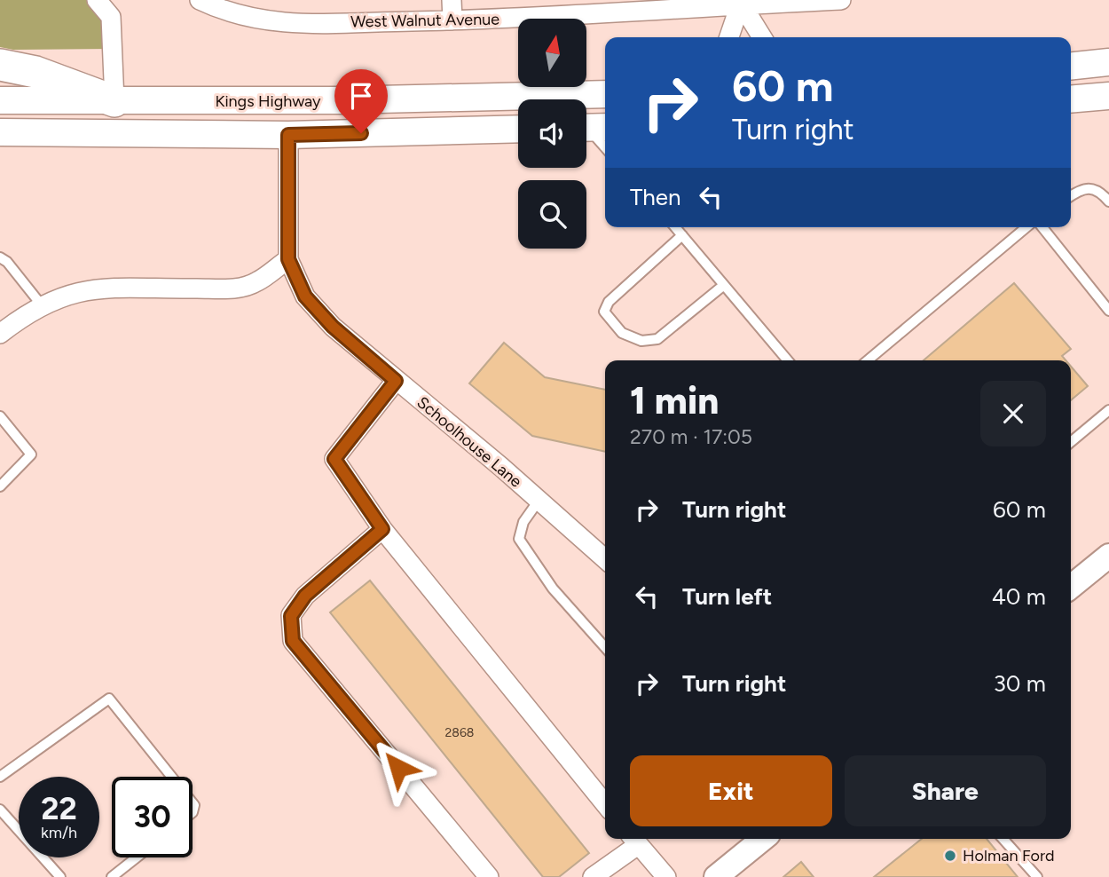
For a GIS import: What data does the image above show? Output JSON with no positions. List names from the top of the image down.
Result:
{
  "streets": {
    "main road": ["Kings Highway"],
    "street": ["West Walnut Avenue", "Schoolhouse Lane"]
  },
  "places": ["Holman Ford"],
  "house_numbers": ["2868"],
  "north": "top",
  "page": {
    "turn": ["60 m", "Turn right"],
    "then": "Then",
    "heading": ["1 min", "270 m · 17:05"],
    "list": [
      {
        "name": "Turn right",
        "value": "60 m"
      },
      {
        "name": "Turn left",
        "value": "40 m"
      },
      {
        "name": "Turn right",
        "value": "30 m"
      }
    ],
    "buttons": ["Exit", "Share"],
    "speed": "22 km/h",
    "limit": "30"
  }
}
